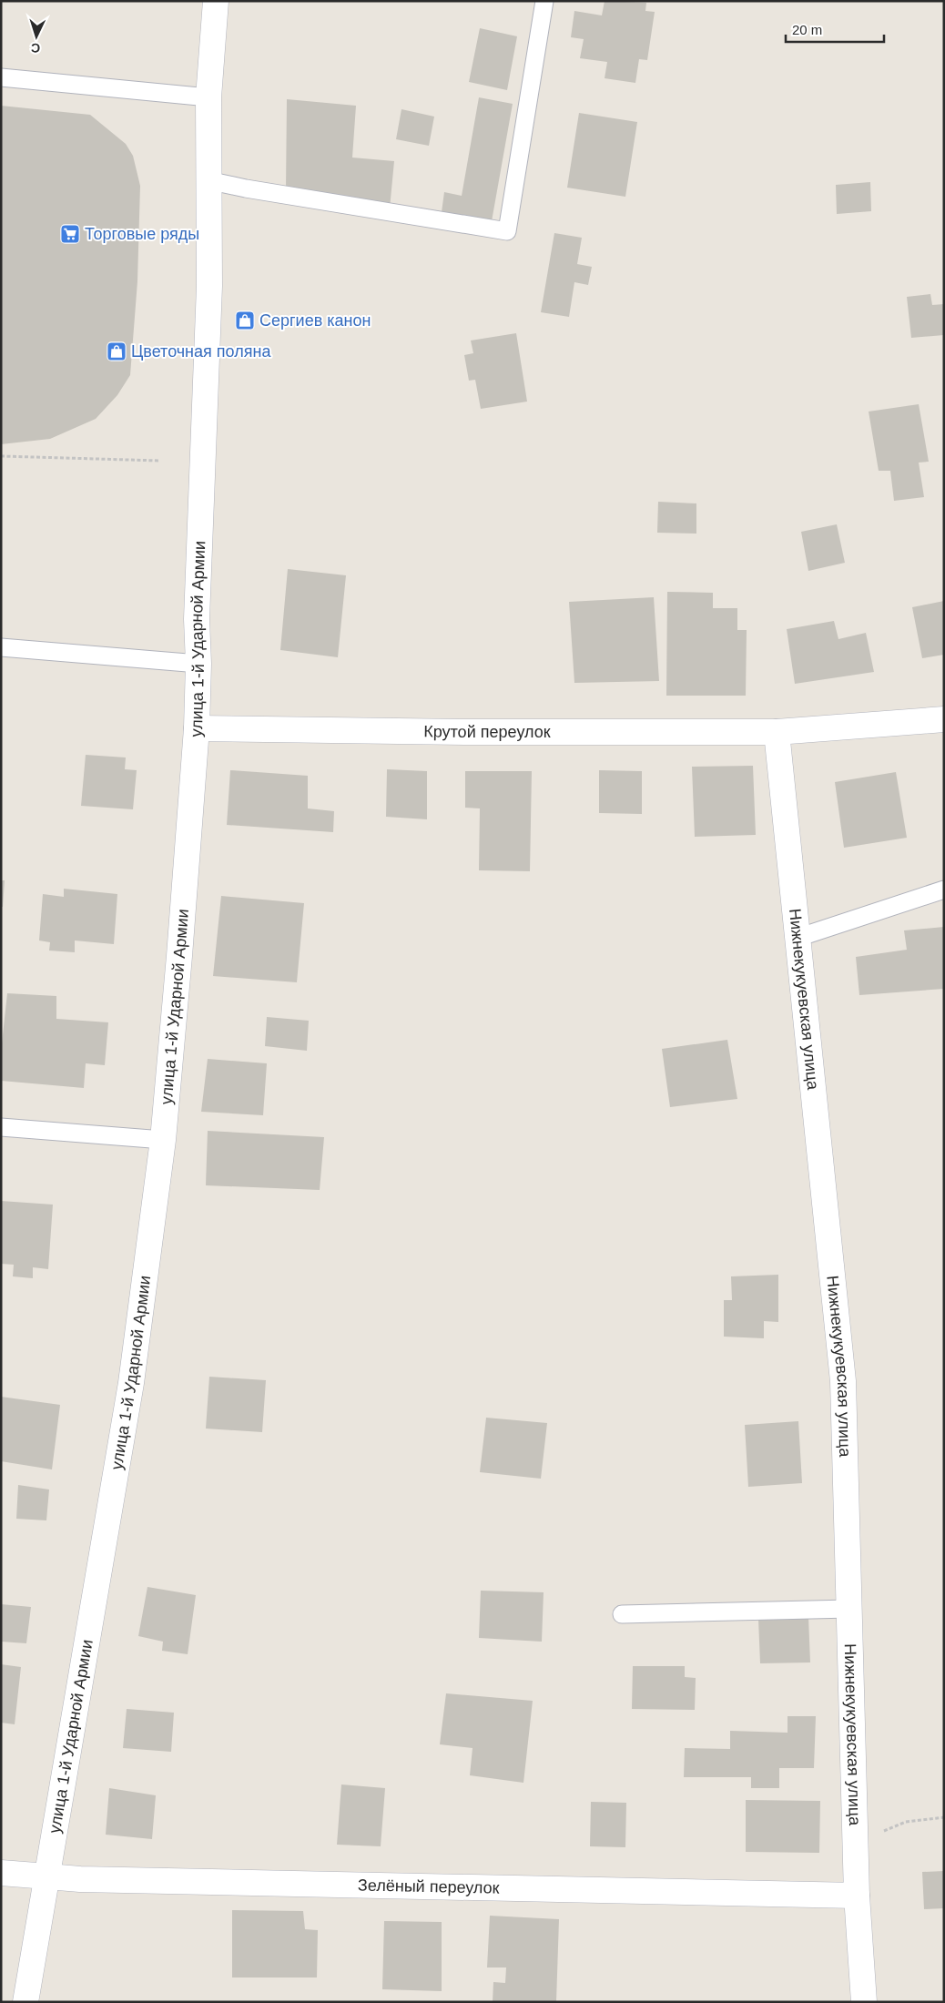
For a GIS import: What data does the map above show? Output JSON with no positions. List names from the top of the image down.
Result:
{
  "streets": {
    "street": [
      "улица 1-й Ударной Армии",
      "Крутой переулок",
      "Нижнекукуевская улица",
      "Зелёный переулок"
    ]
  },
  "crossings": [
    ["улица 1-й Ударной Армии", "Крутой переулок"],
    ["улица 1-й Ударной Армии", "Зелёный переулок"],
    ["Крутой переулок", "Нижнекукуевская улица"],
    ["Нижнекукуевская улица", "Зелёный переулок"]
  ],
  "places": {
    "supermarket": ["Торговые ряды"],
    "shop": ["Сергиев канон", "Цветочная поляна"]
  },
  "scale_bar": "20 m",
  "north": "bottom"
}
